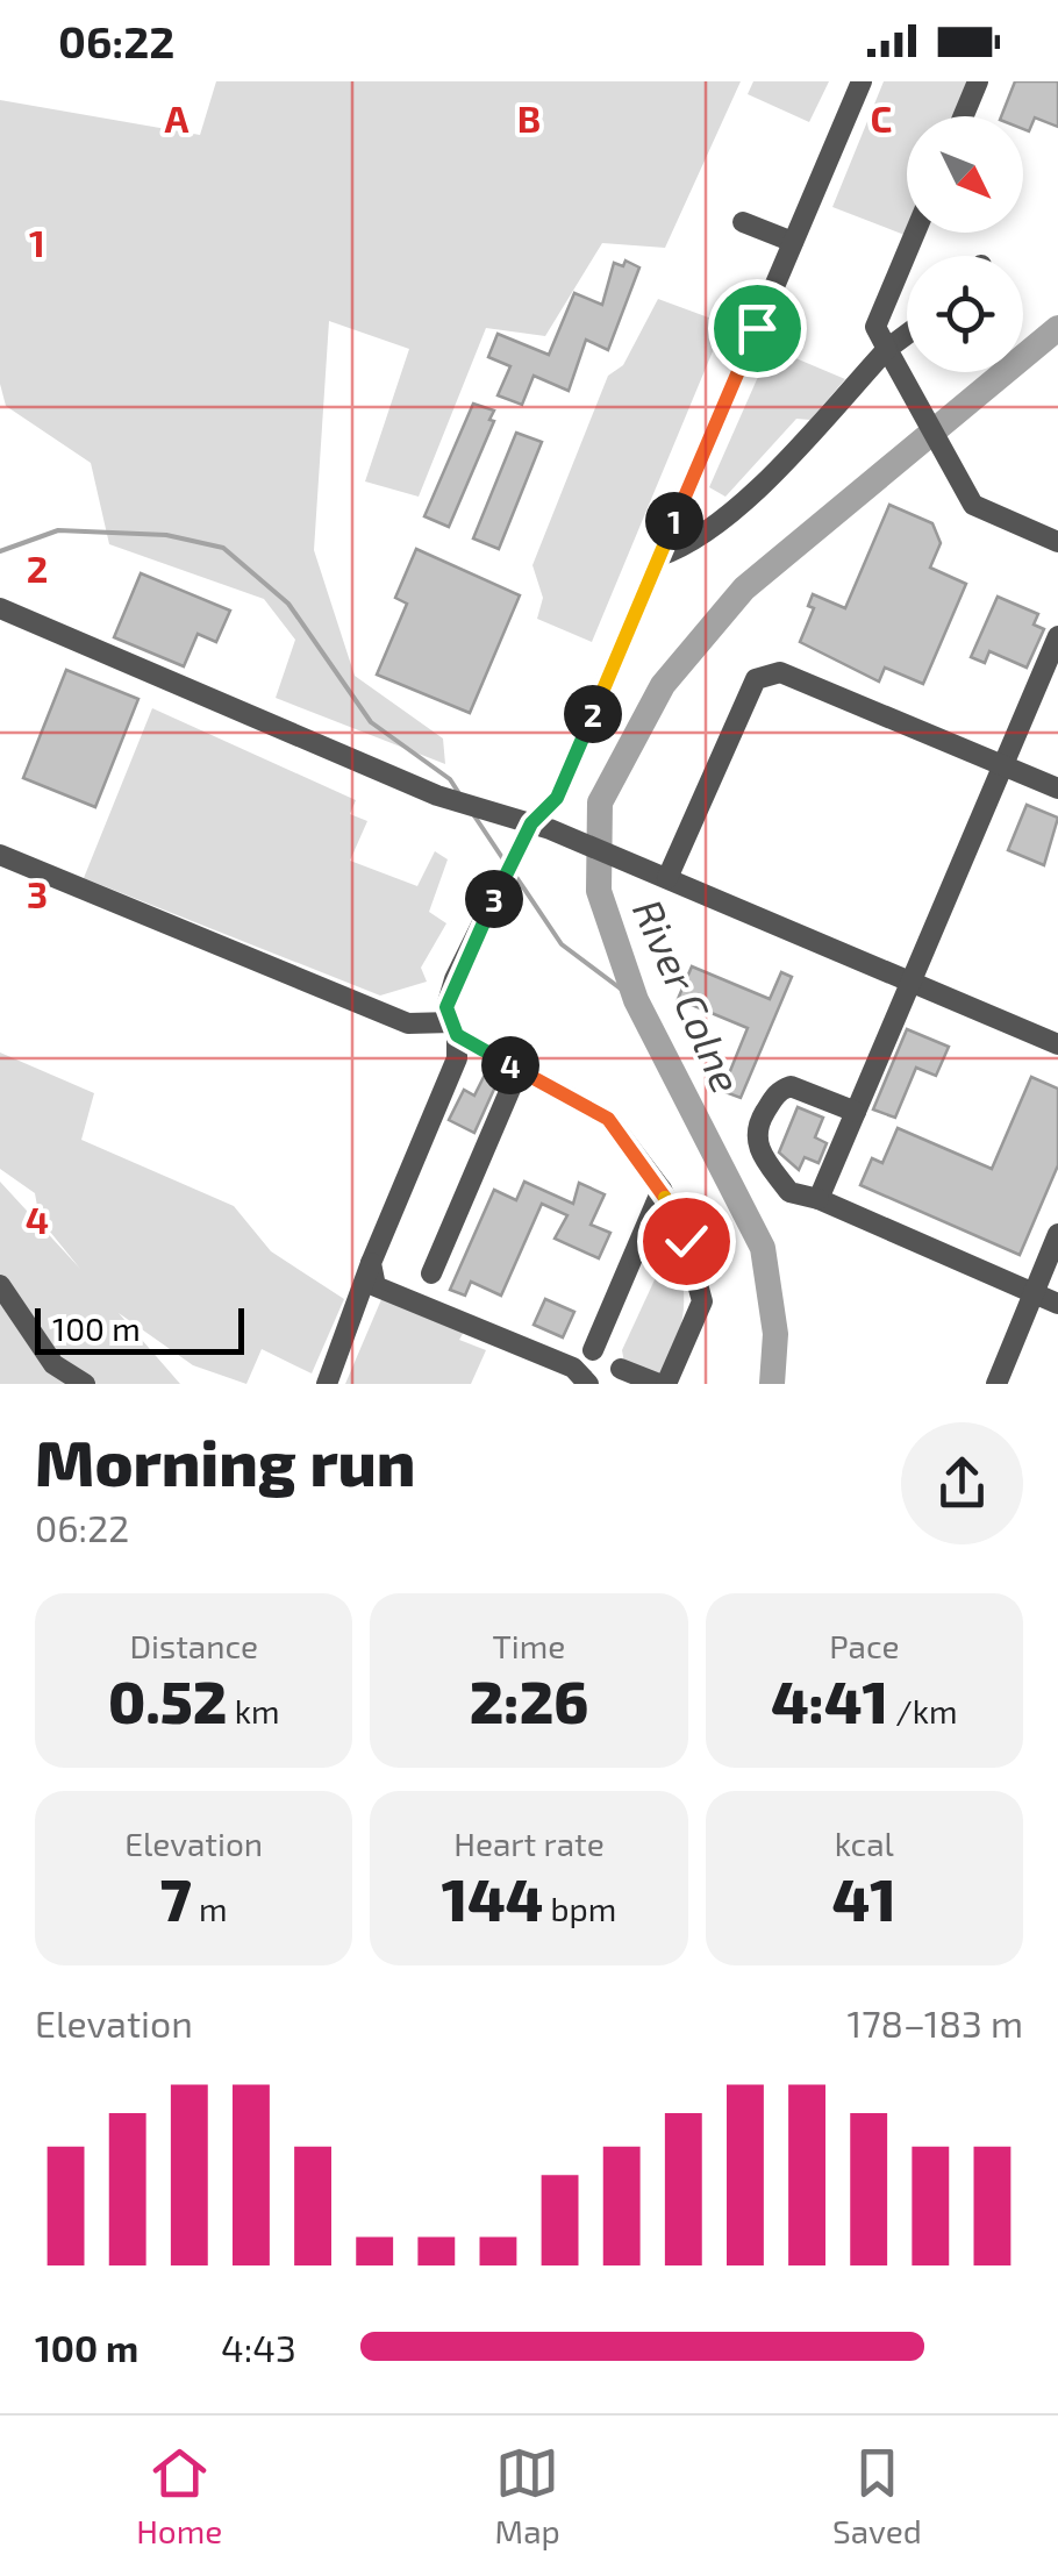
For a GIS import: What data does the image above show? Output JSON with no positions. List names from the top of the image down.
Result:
{
  "water": ["River Colne"],
  "scale_bar": "100 m",
  "north": "bottom right",
  "page": {
    "status": "06:22",
    "pins": [
      "1",
      "2",
      "3",
      "4"
    ],
    "scale": "100 m",
    "heading": ["Morning run", "06:22"],
    "stats": [
      ["Distance", "0.52 km"],
      ["Time", "2:26"],
      ["Pace", "4:41 /km"],
      ["Elevation", "7 m"],
      ["Heart rate", "144 bpm"],
      ["kcal", "41"]
    ],
    "chart": ["Elevation", "178–183 m"],
    "list": [
      {
        "name": "100 m",
        "note": "4:43"
      }
    ],
    "tabs": ["Home", "Map", "Saved"]
  },
  "grid": {
    "columns": ["A", "B", "C"],
    "rows": [
      "1",
      "2",
      "3",
      "4"
    ]
  }
}
